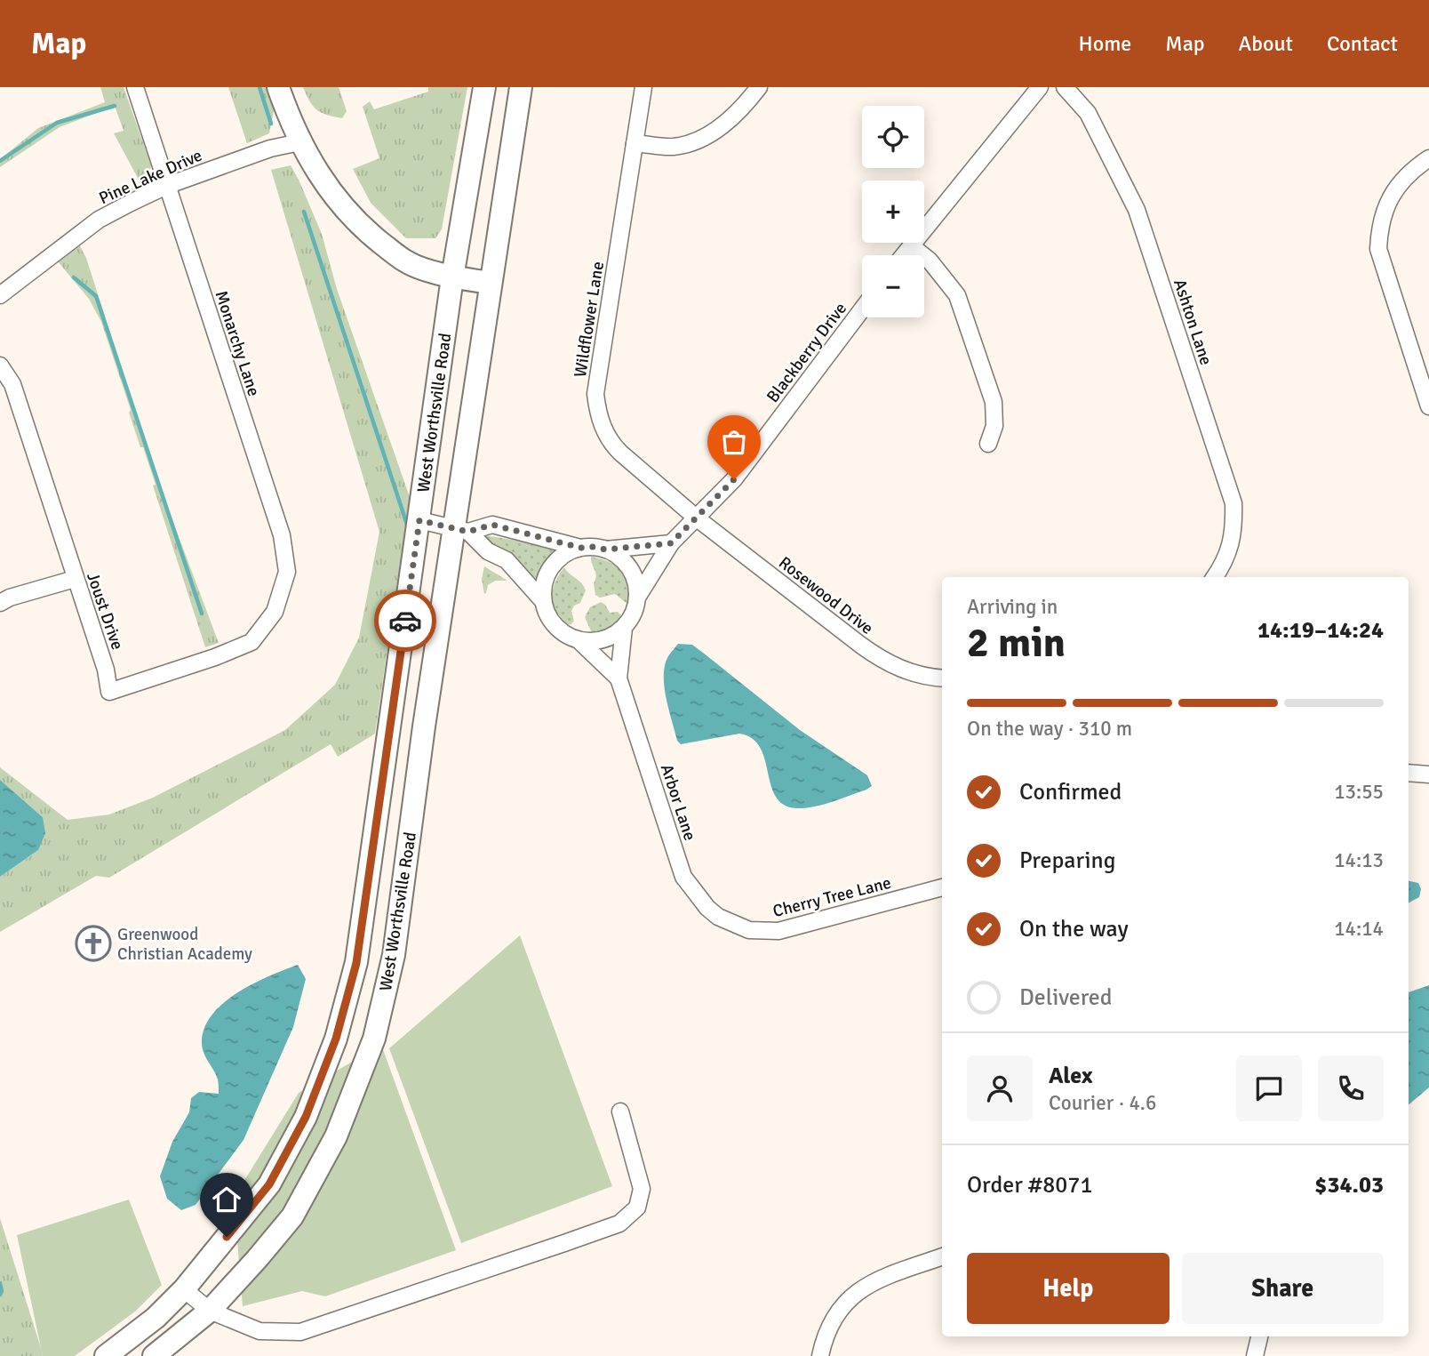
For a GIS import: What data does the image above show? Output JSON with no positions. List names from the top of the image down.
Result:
{
  "streets": {
    "main road": ["West Worthsville Road"],
    "street": [
      "Pine Lake Drive",
      "Wildflower Lane",
      "Ashton Lane",
      "Monarchy Lane",
      "Blackberry Drive",
      "Rosewood Drive",
      "Joust Drive",
      "Arbor Lane",
      "Cherry Tree Lane"
    ]
  },
  "crossings": [
    ["Pine Lake Drive", "Monarchy Lane"],
    ["Wildflower Lane", "Blackberry Drive"],
    ["Wildflower Lane", "Rosewood Drive"],
    ["Monarchy Lane", "Joust Drive"],
    ["Blackberry Drive", "Rosewood Drive"],
    ["Blackberry Drive", "Arbor Lane"],
    ["Arbor Lane", "Cherry Tree Lane"]
  ],
  "places": {
    "church": ["Greenwood Christian Academy"]
  },
  "page": {
    "header": "Map",
    "nav": [
      "Home",
      "Map",
      "About",
      "Contact"
    ],
    "map_buttons": ["+", "−"],
    "heading": ["2 min", "Arriving in", "14:19–14:24"],
    "panel": [
      "Alex",
      "Courier · 4.6",
      "Order #8071",
      "$34.03"
    ],
    "bar": "On the way · 310 m",
    "list": [
      ["Confirmed", "13:55"],
      ["Preparing", "14:13"],
      ["On the way", "14:14"],
      "Delivered"
    ],
    "buttons": ["Help", "Share"]
  }
}
